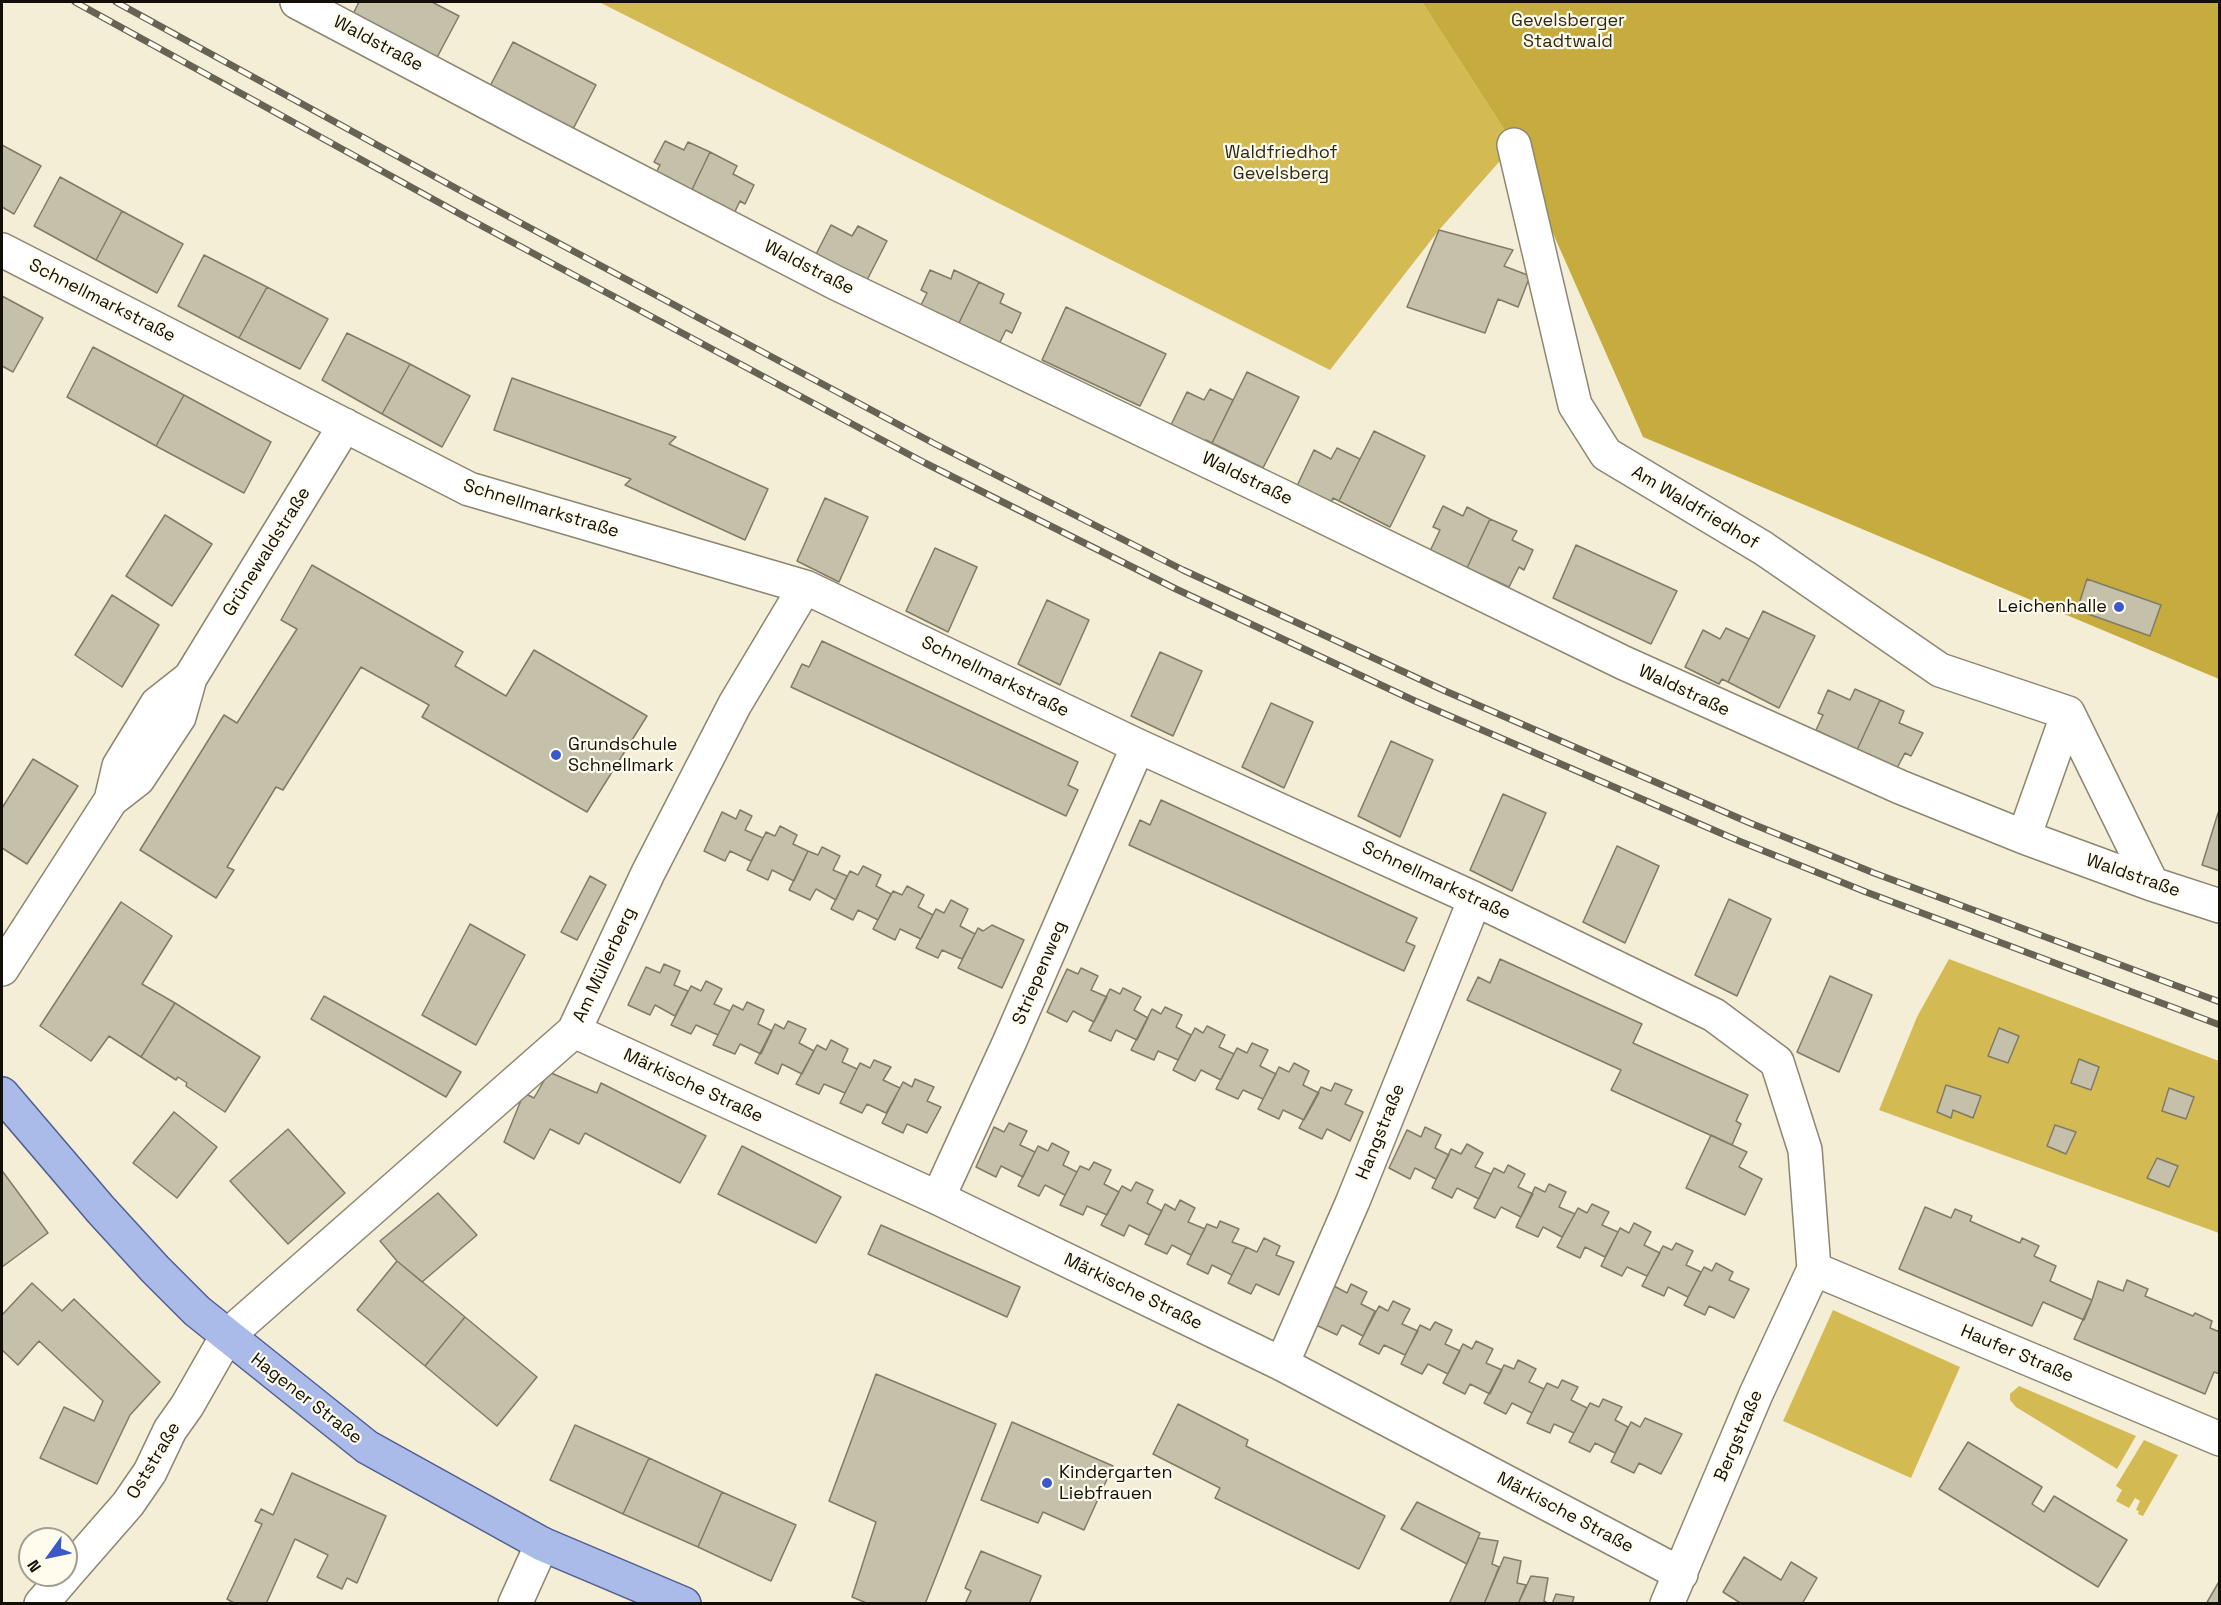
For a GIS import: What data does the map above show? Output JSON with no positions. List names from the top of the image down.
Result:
{
  "streets": {
    "main road": ["Hagener Straße"],
    "street": [
      "Waldstraße",
      "Schnellmarkstraße",
      "Am Waldfriedhof",
      "Grünewaldstraße",
      "Am Müllerberg",
      "Striepenweg",
      "Märkische Straße",
      "Hangstraße",
      "Haufer Straße",
      "Bergstraße",
      "Oststraße"
    ]
  },
  "crossings": [
    ["Schnellmarkstraße", "Grünewaldstraße"],
    ["Schnellmarkstraße", "Am Müllerberg"],
    ["Schnellmarkstraße", "Striepenweg"],
    ["Schnellmarkstraße", "Hangstraße"],
    ["Schnellmarkstraße", "Haufer Straße"],
    ["Schnellmarkstraße", "Bergstraße"],
    ["Am Müllerberg", "Märkische Straße"],
    ["Am Müllerberg", "Hagener Straße"],
    ["Am Müllerberg", "Oststraße"],
    ["Striepenweg", "Märkische Straße"],
    ["Märkische Straße", "Hangstraße"],
    ["Märkische Straße", "Bergstraße"],
    ["Haufer Straße", "Bergstraße"],
    ["Hagener Straße", "Oststraße"]
  ],
  "parks": ["Gevelsberger Stadtwald", "Waldfriedhof Gevelsberg"],
  "places": ["Leichenhalle", "Grundschule Schnellmark", "Kindergarten Liebfrauen"],
  "north": "bottom left"
}
